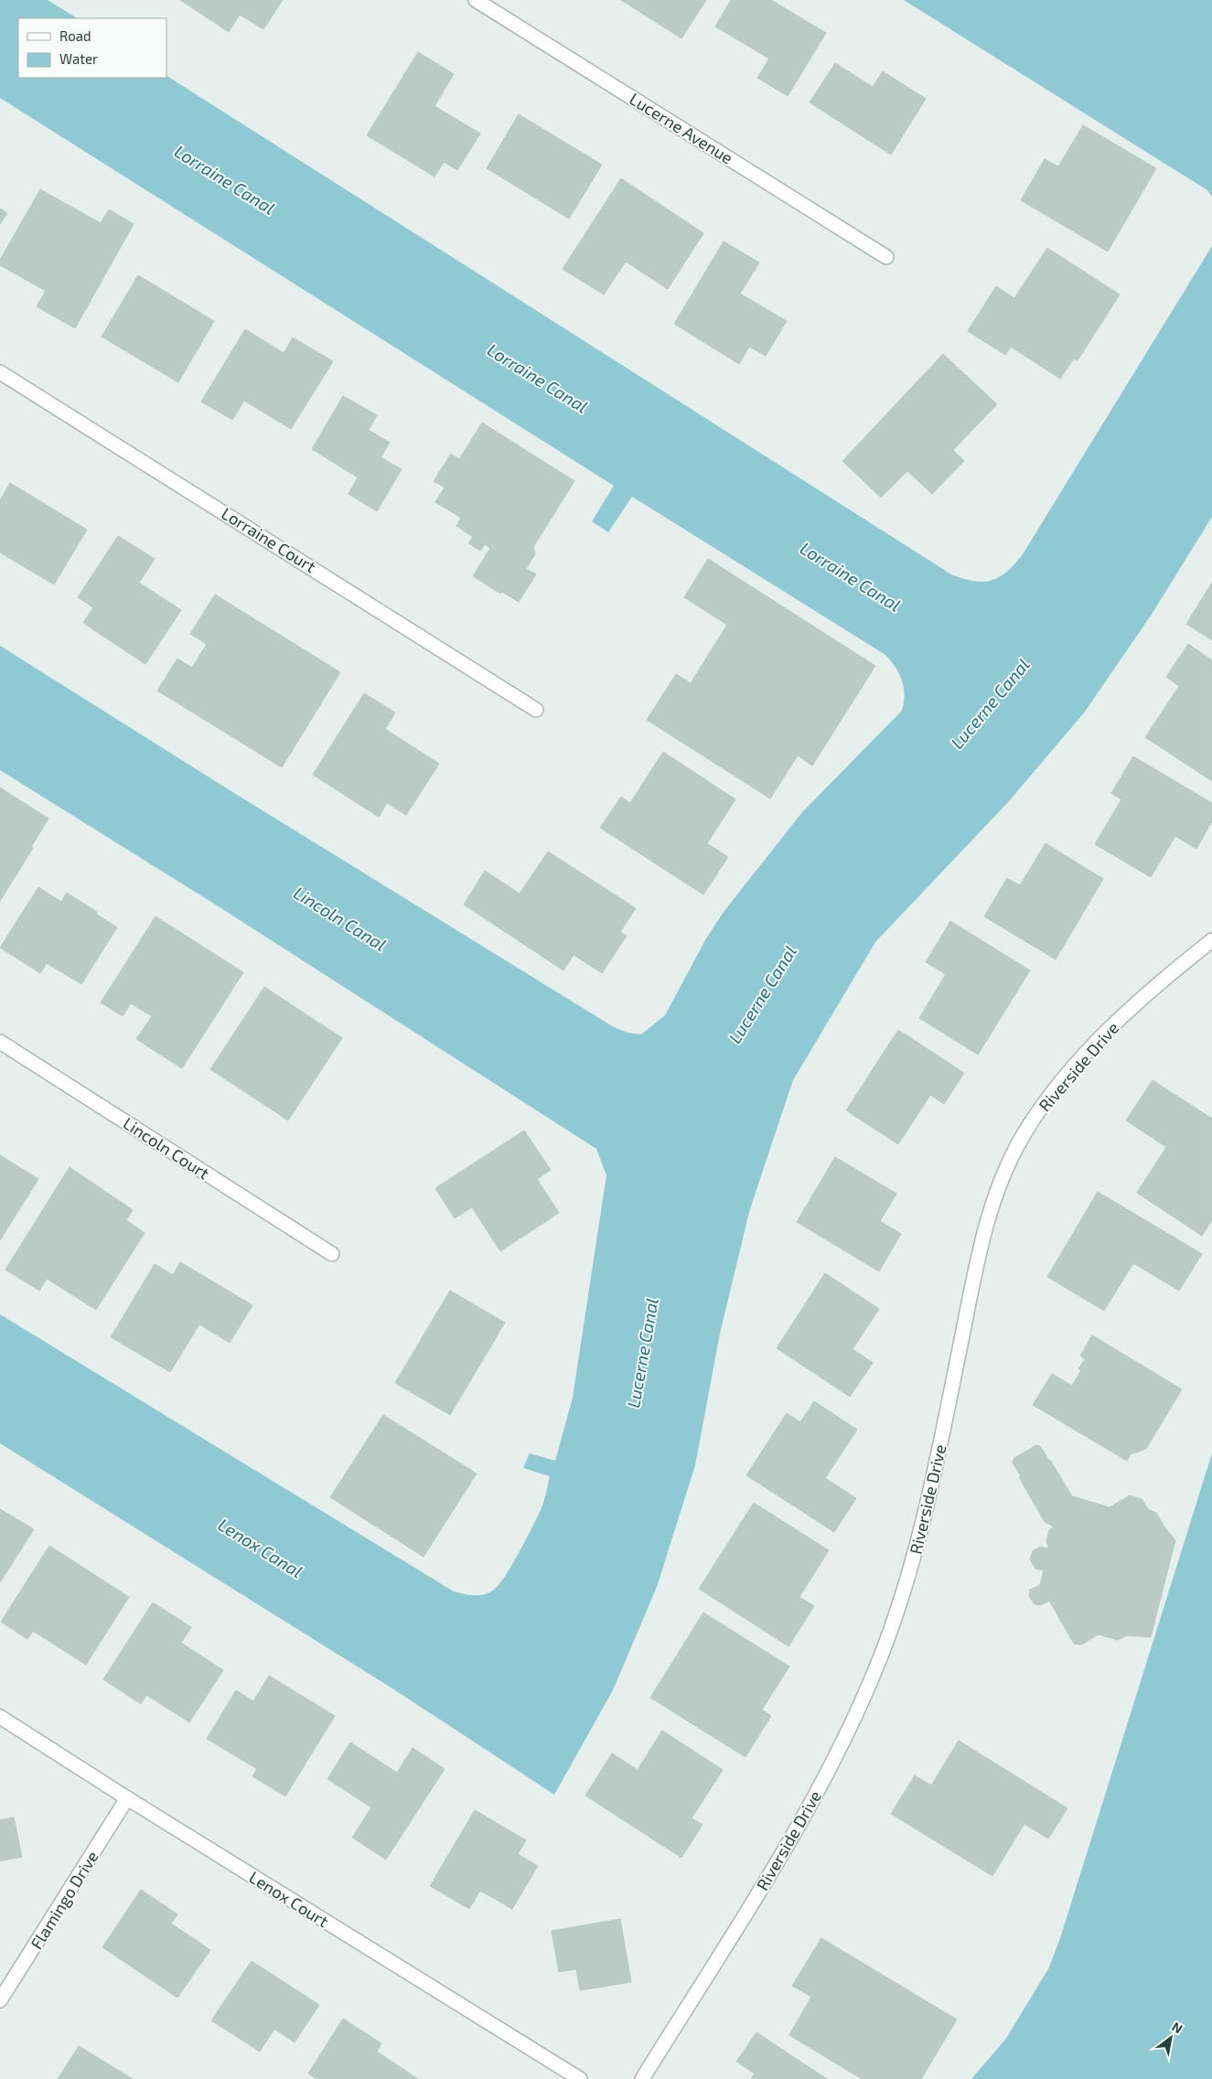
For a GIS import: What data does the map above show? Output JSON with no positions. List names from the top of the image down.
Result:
{
  "streets": {
    "street": [
      "Lucerne Avenue",
      "Lorraine Court",
      "Riverside Drive",
      "Lincoln Court",
      "Lenox Court",
      "Flamingo Drive"
    ]
  },
  "crossings": [
    ["Lenox Court", "Flamingo Drive"]
  ],
  "water": [
    "Lorraine Canal",
    "Lucerne Canal",
    "Lincoln Canal",
    "Lenox Canal"
  ],
  "legend": ["Road", "Water"],
  "north": "top right"
}
